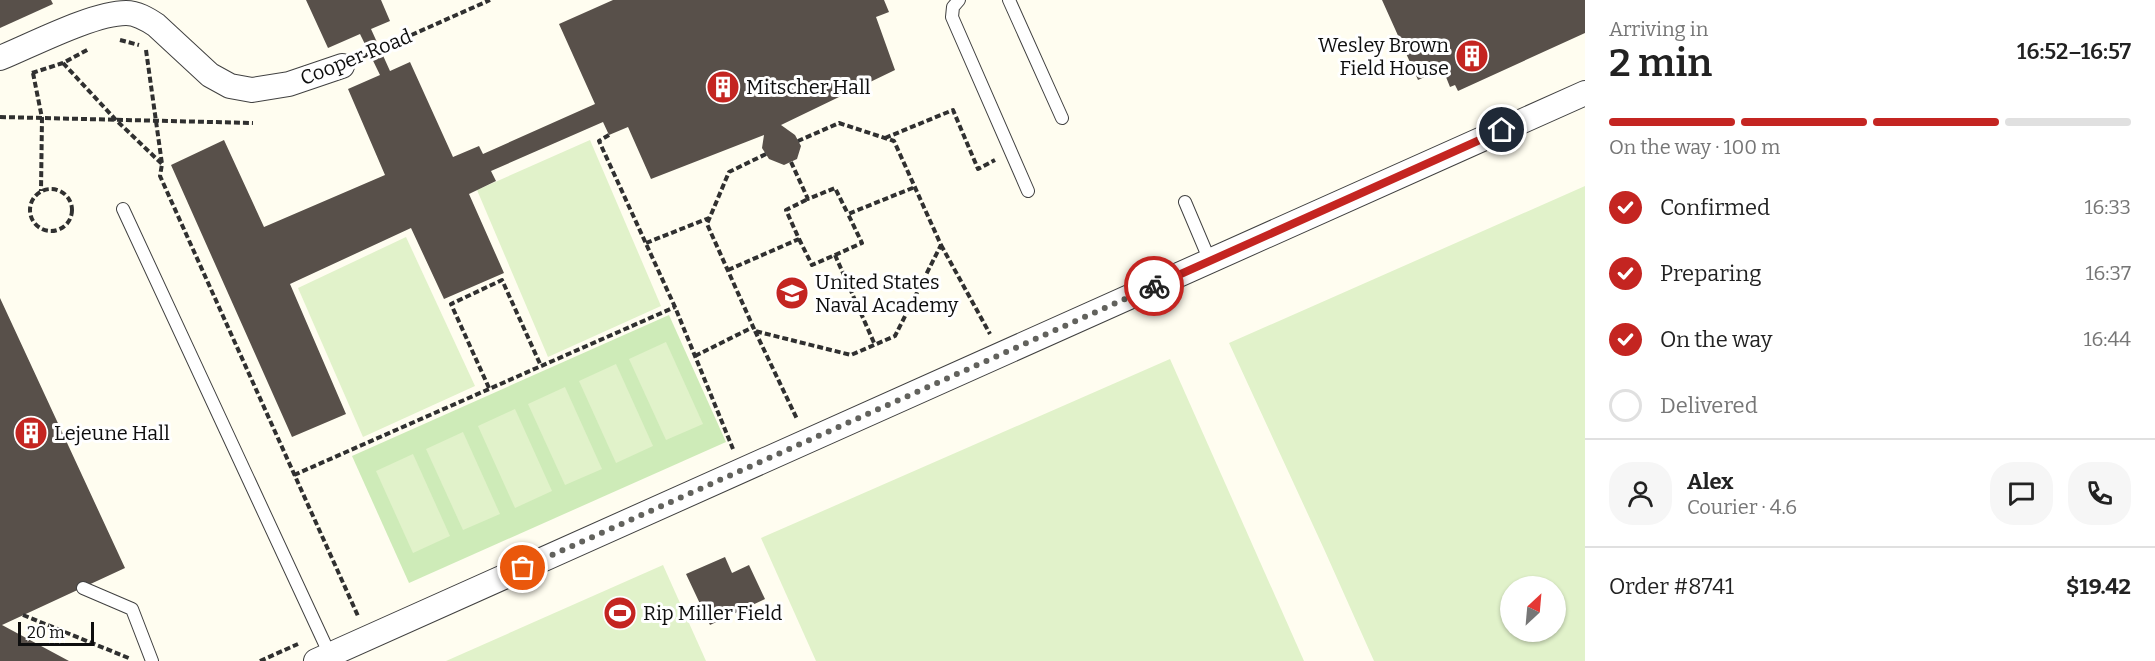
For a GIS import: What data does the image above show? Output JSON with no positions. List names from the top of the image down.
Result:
{
  "streets": {
    "street": ["Cooper Road"]
  },
  "places": {
    "building": ["Wesley Brown Field House", "Mitscher Hall", "Lejeune Hall"],
    "school or university": ["United States Naval Academy"],
    "sports": ["Rip Miller Field"]
  },
  "scale_bar": "20 m",
  "north": "top right",
  "page": {
    "heading": ["2 min", "Arriving in", "16:52–16:57"],
    "panel": [
      "Alex",
      "Courier · 4.6",
      "Order #8741",
      "$19.42"
    ],
    "bar": "On the way · 100 m",
    "list": [
      ["Confirmed", "16:33"],
      ["Preparing", "16:37"],
      ["On the way", "16:44"],
      "Delivered"
    ],
    "scale": "20 m"
  }
}
